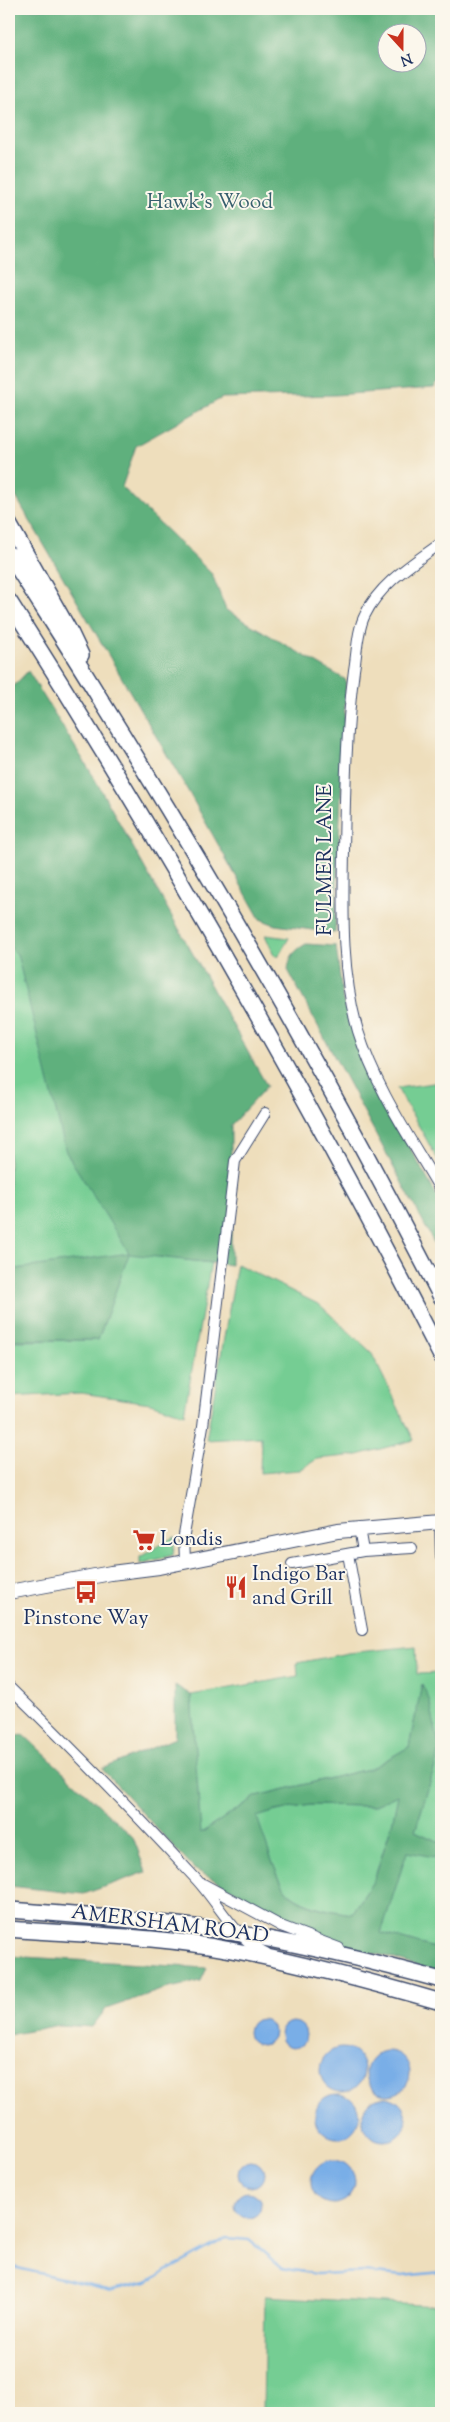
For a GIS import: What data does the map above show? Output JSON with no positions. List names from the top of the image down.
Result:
{
  "streets": {
    "highway": ["AMERSHAM ROAD"],
    "street": ["FULMER LANE"]
  },
  "parks": ["Hawk's Wood"],
  "places": {
    "supermarket": ["Londis"],
    "restaurant": ["Indigo Bar and Grill"],
    "bus stop": ["Pinstone Way"]
  },
  "north": "bottom"
}
